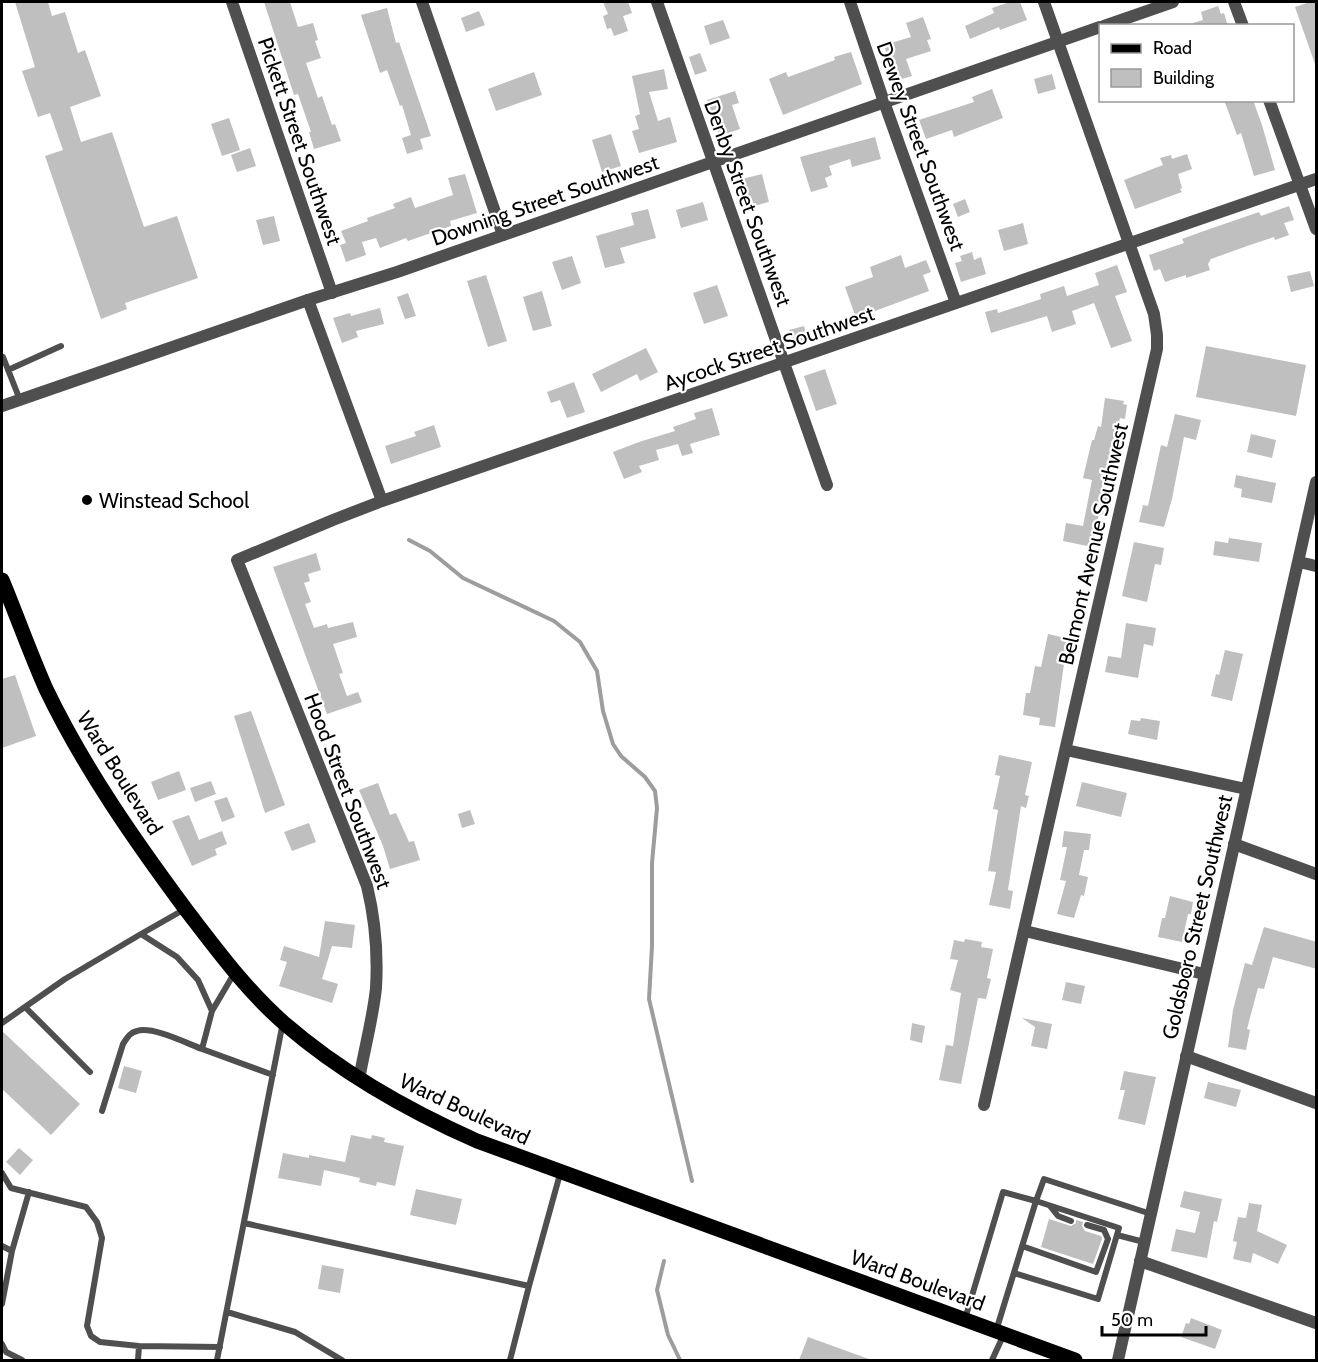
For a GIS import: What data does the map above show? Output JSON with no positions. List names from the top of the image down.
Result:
{
  "streets": {
    "main road": ["Ward Boulevard"],
    "street": [
      "Pickett Street Southwest",
      "Dewey Street Southwest",
      "Downing Street Southwest",
      "Denby Street Southwest",
      "Aycock Street Southwest",
      "Belmont Avenue Southwest",
      "Hood Street Southwest",
      "Goldsboro Street Southwest"
    ]
  },
  "crossings": [
    ["Pickett Street Southwest", "Downing Street Southwest"],
    ["Dewey Street Southwest", "Downing Street Southwest"],
    ["Dewey Street Southwest", "Aycock Street Southwest"],
    ["Downing Street Southwest", "Denby Street Southwest"],
    ["Downing Street Southwest", "Belmont Avenue Southwest"],
    ["Denby Street Southwest", "Aycock Street Southwest"],
    ["Aycock Street Southwest", "Belmont Avenue Southwest"],
    ["Aycock Street Southwest", "Hood Street Southwest"],
    ["Ward Boulevard", "Hood Street Southwest"]
  ],
  "places": ["Winstead School"],
  "legend": ["Road", "Building"],
  "scale_bar": "50 m"
}
